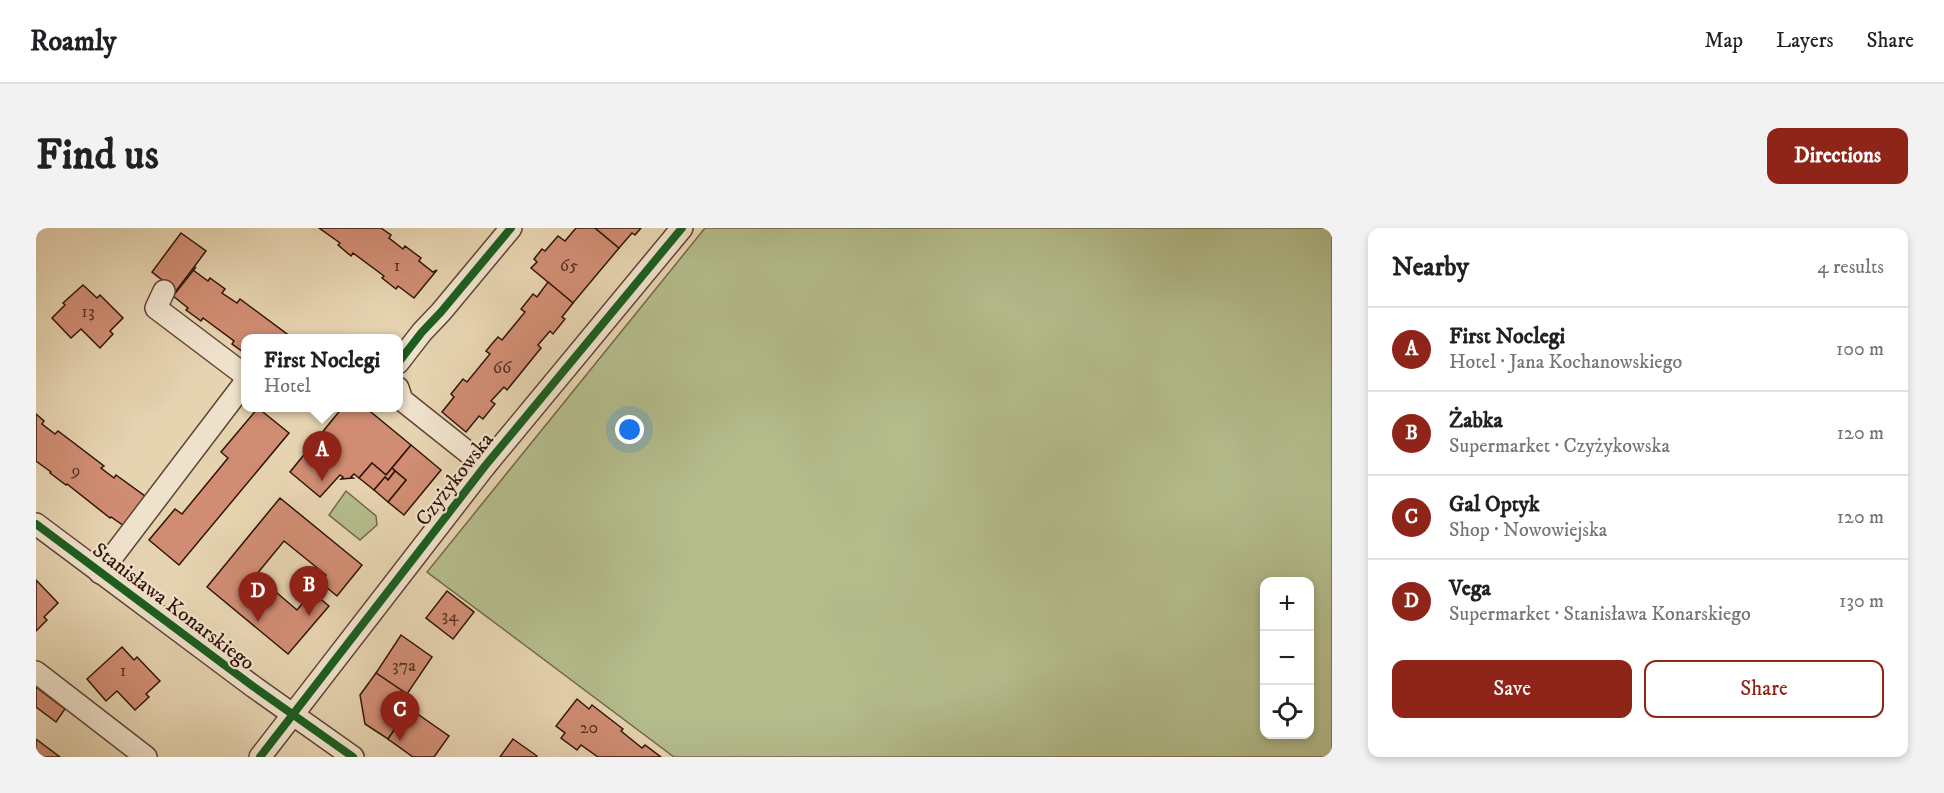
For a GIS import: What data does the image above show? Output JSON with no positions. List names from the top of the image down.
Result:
{
  "streets": {
    "street": ["Czyżykowska", "Stanisława Konarskiego"]
  },
  "crossings": [
    ["Czyżykowska", "Stanisława Konarskiego"]
  ],
  "house_numbers": [
    "1",
    "65",
    "13",
    "66",
    "9",
    "34",
    "37a",
    "1",
    "20"
  ],
  "page": {
    "header": "Roamly",
    "nav": ["Map", "Layers", "Share"],
    "buttons": [
      "Directions",
      ["Save", "Share"]
    ],
    "title": "Find us",
    "heading": ["Nearby", "4 results"],
    "list": [
      {
        "mark": "A",
        "name": "First Noclegi",
        "note": "Hotel · Jana Kochanowskiego",
        "value": "100 m"
      },
      {
        "mark": "B",
        "name": "Żabka",
        "note": "Supermarket · Czyżykowska",
        "value": "120 m"
      },
      {
        "mark": "C",
        "name": "Gal Optyk",
        "note": "Shop · Nowowiejska",
        "value": "120 m"
      },
      {
        "mark": "D",
        "name": "Vega",
        "note": "Supermarket · Stanisława Konarskiego",
        "value": "130 m"
      }
    ],
    "popup": ["First Noclegi", "Hotel"],
    "pins": [
      "A",
      "B",
      "D",
      "C"
    ],
    "map_buttons": ["+", "−"]
  }
}
